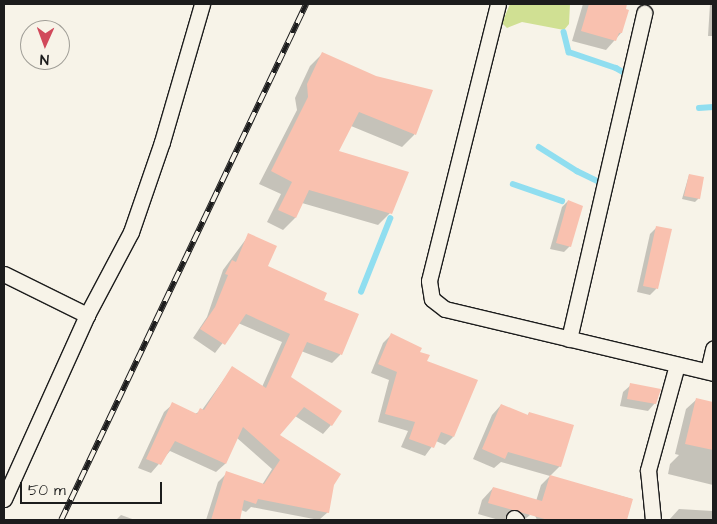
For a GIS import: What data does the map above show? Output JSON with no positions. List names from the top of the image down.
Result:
{
  "scale_bar": "50 m",
  "north": "bottom"
}
